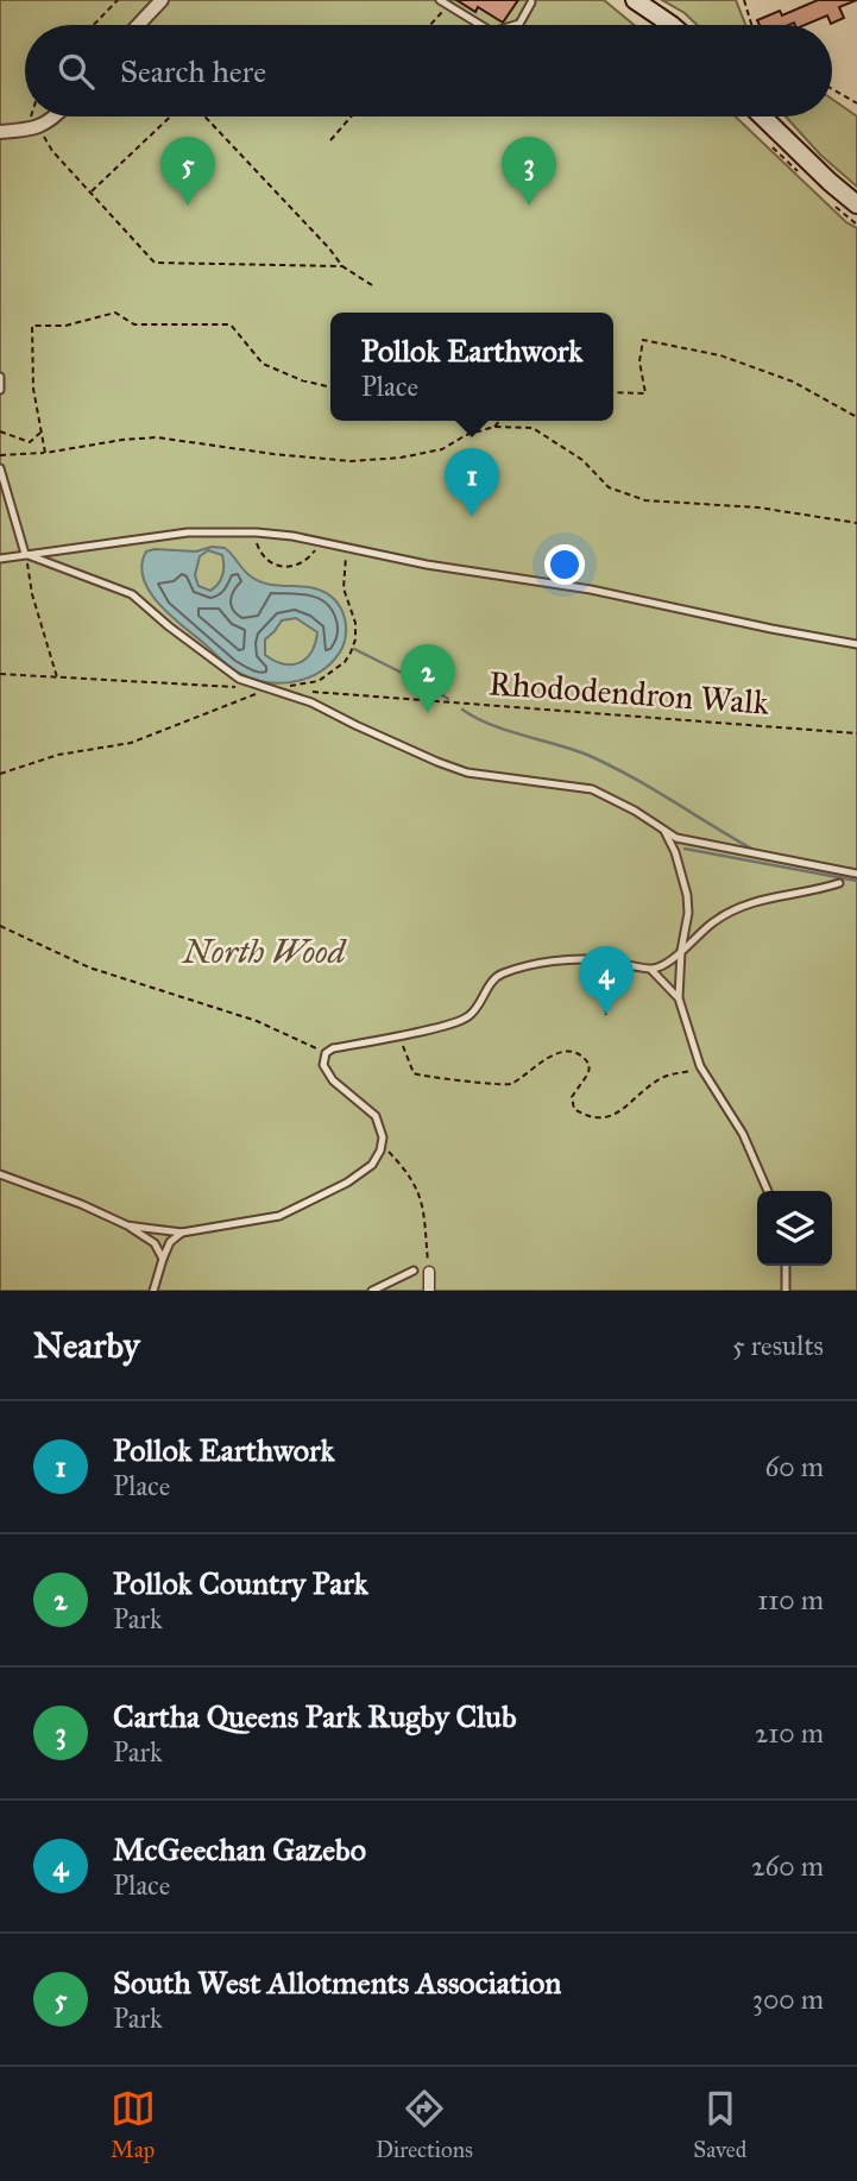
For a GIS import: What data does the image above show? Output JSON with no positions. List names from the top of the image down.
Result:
{
  "streets": {
    "path": ["Rhododendron Walk"]
  },
  "parks": ["North Wood"],
  "page": {
    "search": "Search here",
    "pins": [
      "3",
      "5",
      "1",
      "2",
      "4"
    ],
    "popup": ["Pollok Earthwork", "Place"],
    "heading": ["Nearby", "5 results"],
    "list": [
      {
        "mark": "1",
        "name": "Pollok Earthwork",
        "note": "Place",
        "value": "60 m"
      },
      {
        "mark": "2",
        "name": "Pollok Country Park",
        "note": "Park",
        "value": "110 m"
      },
      {
        "mark": "3",
        "name": "Cartha Queens Park Rugby Club",
        "note": "Park",
        "value": "210 m"
      },
      {
        "mark": "4",
        "name": "McGeechan Gazebo",
        "note": "Place",
        "value": "260 m"
      },
      {
        "mark": "5",
        "name": "South West Allotments Association",
        "note": "Park",
        "value": "300 m"
      }
    ],
    "nav": ["Map", "Directions", "Saved"]
  }
}
